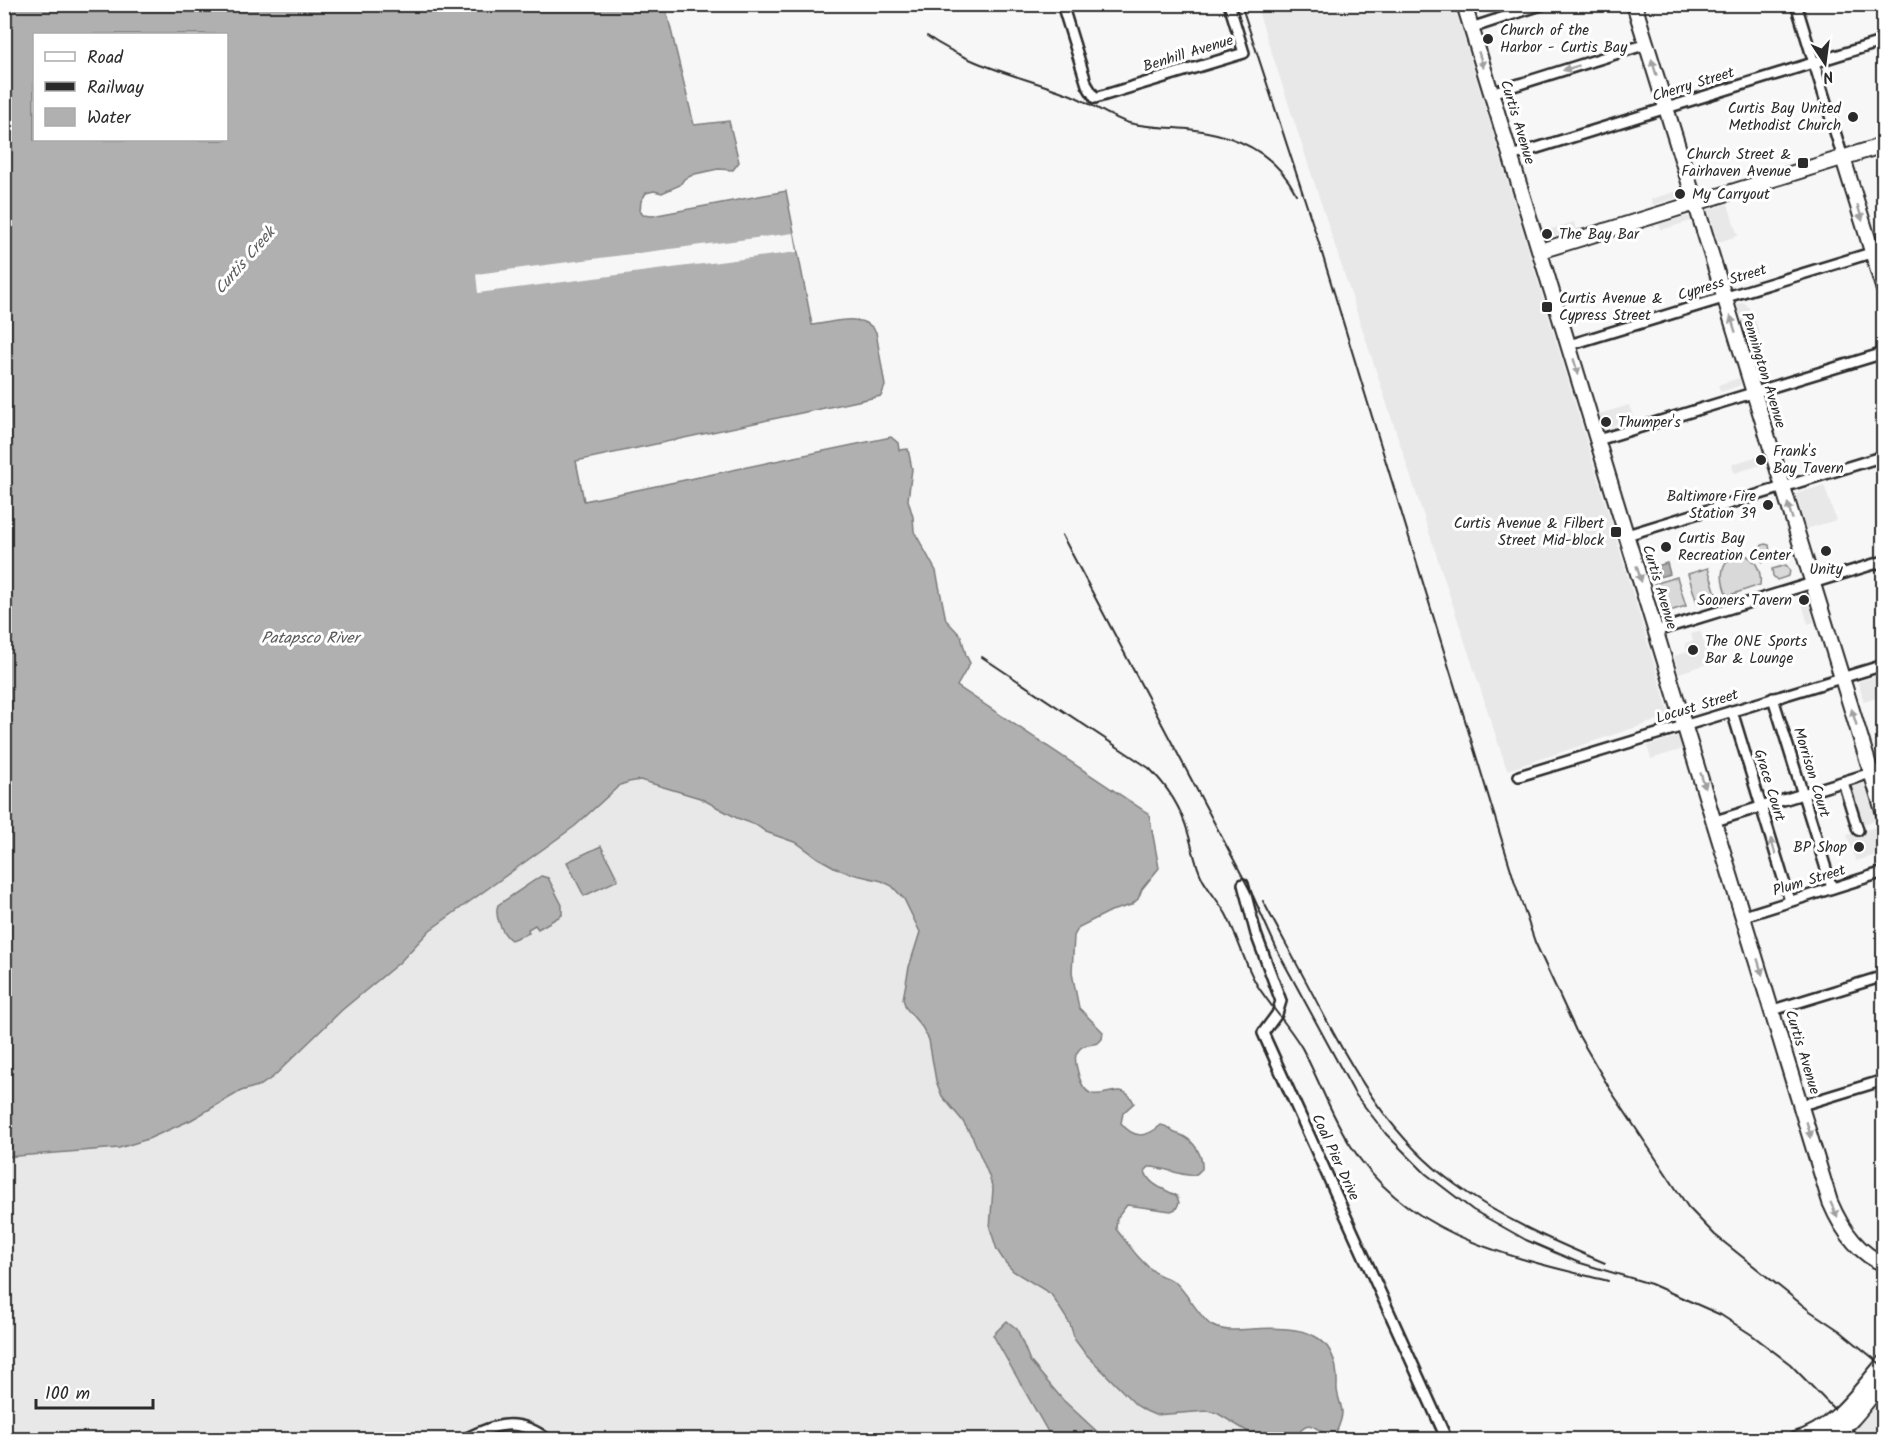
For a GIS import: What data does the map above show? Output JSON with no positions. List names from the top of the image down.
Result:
{
  "streets": {
    "main road": ["Curtis Avenue", "Pennington Avenue"],
    "street": [
      "Benhill Avenue",
      "Cherry Street",
      "Cypress Street",
      "Locust Street",
      "Morrison Court",
      "Grace Court",
      "Plum Street",
      "Coal Pier Drive"
    ]
  },
  "crossings": [
    ["Cherry Street", "Curtis Avenue"],
    ["Cherry Street", "Pennington Avenue"],
    ["Curtis Avenue", "Cypress Street"],
    ["Curtis Avenue", "Locust Street"],
    ["Curtis Avenue", "Plum Street"],
    ["Cypress Street", "Pennington Avenue"],
    ["Pennington Avenue", "Locust Street"],
    ["Locust Street", "Morrison Court"],
    ["Locust Street", "Grace Court"],
    ["Morrison Court", "Plum Street"],
    ["Grace Court", "Plum Street"]
  ],
  "one_way": ["Curtis Avenue", "Pennington Avenue", "Grace Court"],
  "water": ["Curtis Creek", "Patapsco River"],
  "places": {
    "other": [
      "Church of the Harbor - Curtis Bay",
      "Curtis Bay United Methodist Church",
      "My Carryout",
      "The Bay Bar",
      "Thumper's",
      "Frank's Bay Tavern",
      "Baltimore Fire Station 39",
      "Curtis Bay Recreation Center",
      "Unity",
      "Sooners Tavern",
      "The ONE Sports Bar & Lounge",
      "BP Shop"
    ],
    "transit": ["Church Street & Fairhaven Avenue", "Curtis Avenue & Cypress Street", "Curtis Avenue & Filbert Street Mid-block"]
  },
  "legend": ["Road", "Railway", "Water"],
  "scale_bar": "100 m",
  "north": "bottom"
}
